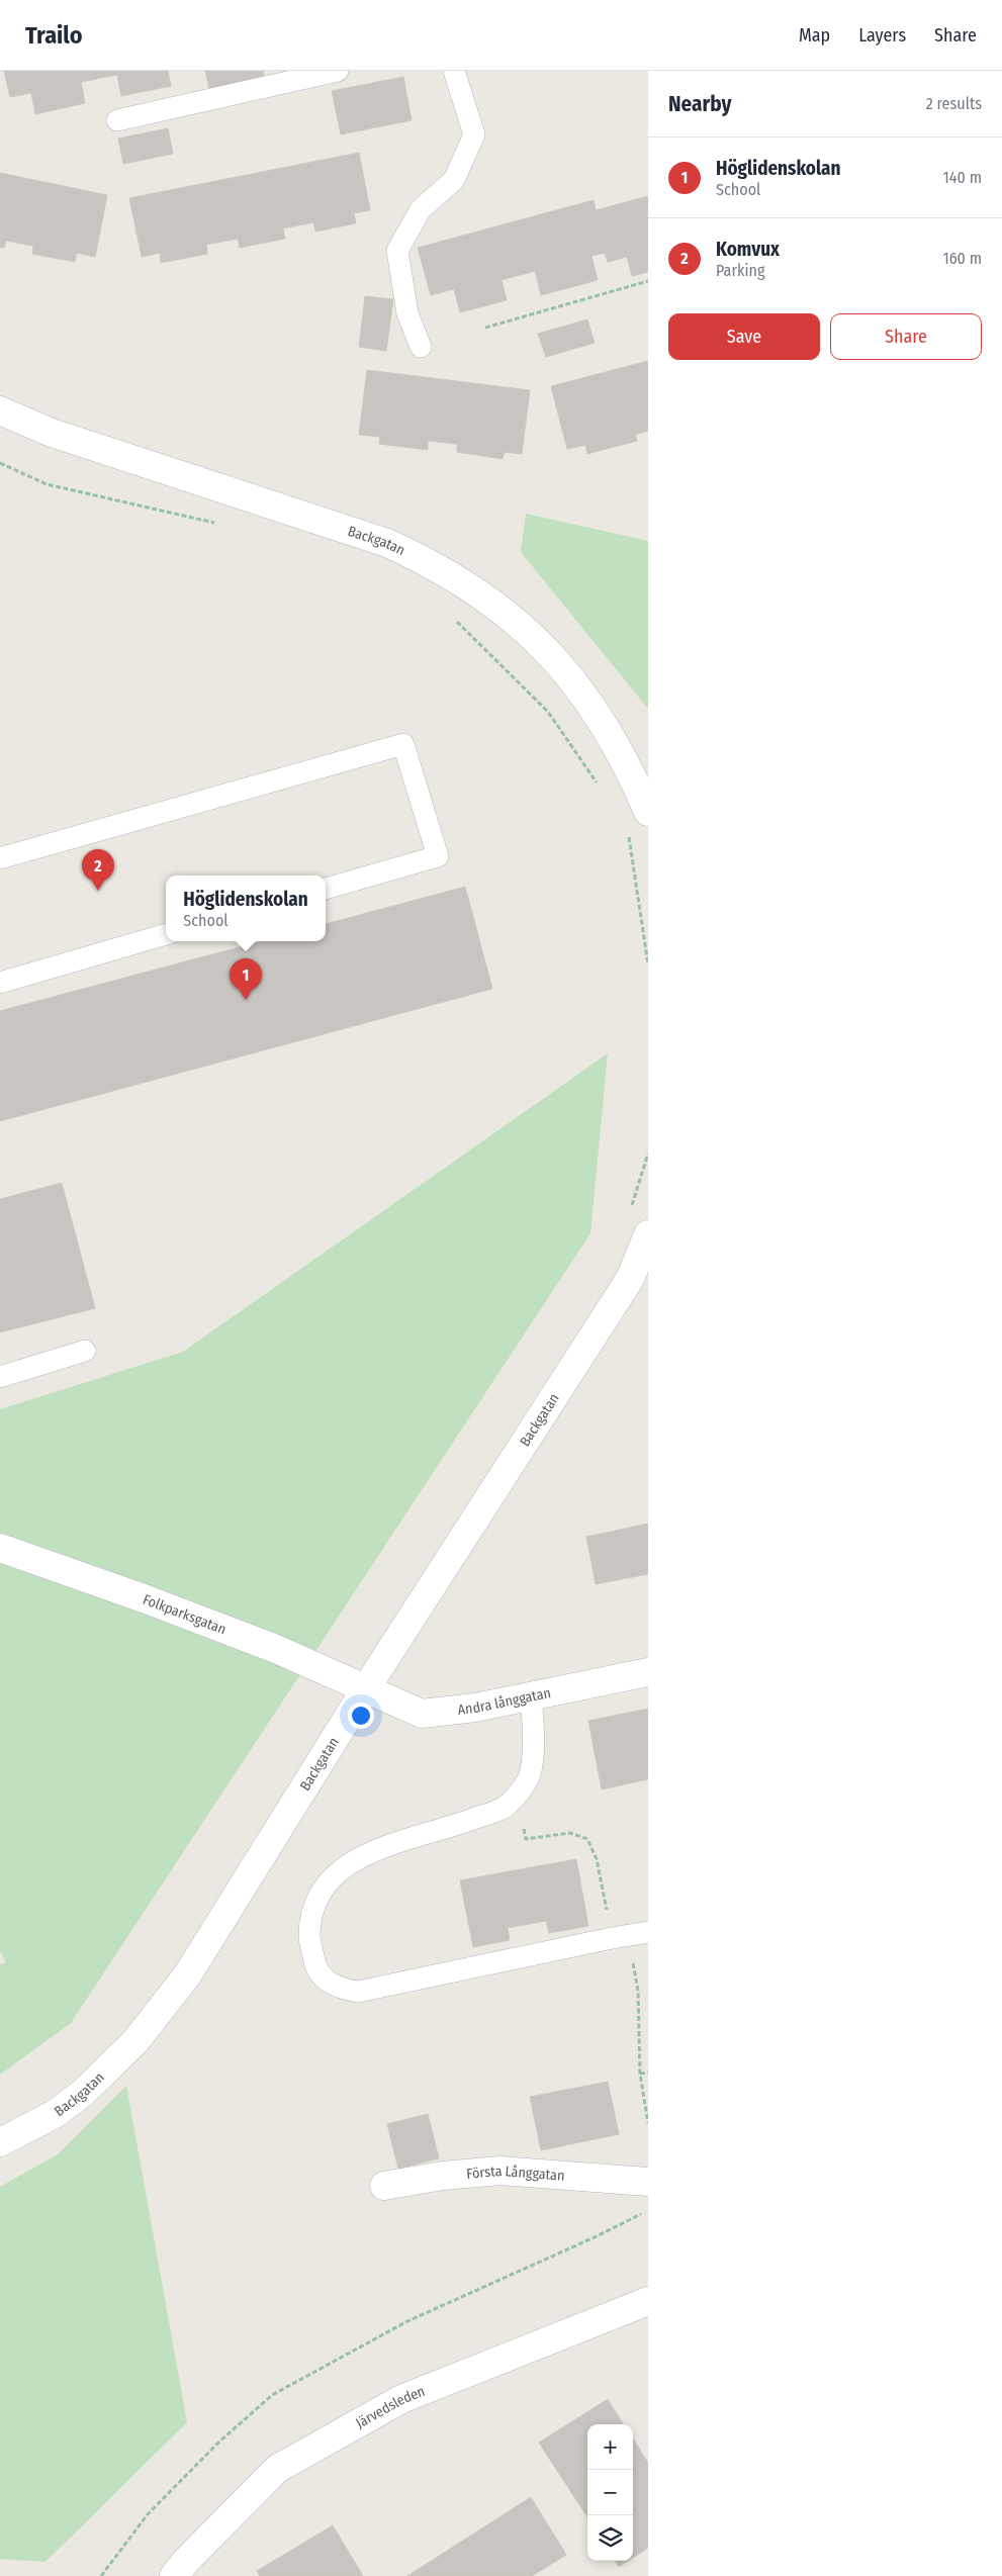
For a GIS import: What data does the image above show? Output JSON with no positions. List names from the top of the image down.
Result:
{
  "streets": {
    "street": [
      "Backgatan",
      "Folkparksgatan",
      "Andra långgatan",
      "Första Långgatan",
      "Järvedsleden"
    ]
  },
  "crossings": [
    ["Backgatan", "Folkparksgatan"],
    ["Backgatan", "Andra långgatan"],
    ["Folkparksgatan", "Andra långgatan"]
  ],
  "page": {
    "header": "Trailo",
    "nav": ["Map", "Layers", "Share"],
    "heading": ["Nearby", "2 results"],
    "list": [
      {
        "mark": "1",
        "name": "Höglidenskolan",
        "note": "School",
        "value": "140 m"
      },
      {
        "mark": "2",
        "name": "Komvux",
        "note": "Parking",
        "value": "160 m"
      }
    ],
    "buttons": ["Save", "Share"],
    "pins": ["2", "1"],
    "popup": ["Höglidenskolan", "School"],
    "map_buttons": ["+", "−"]
  }
}
